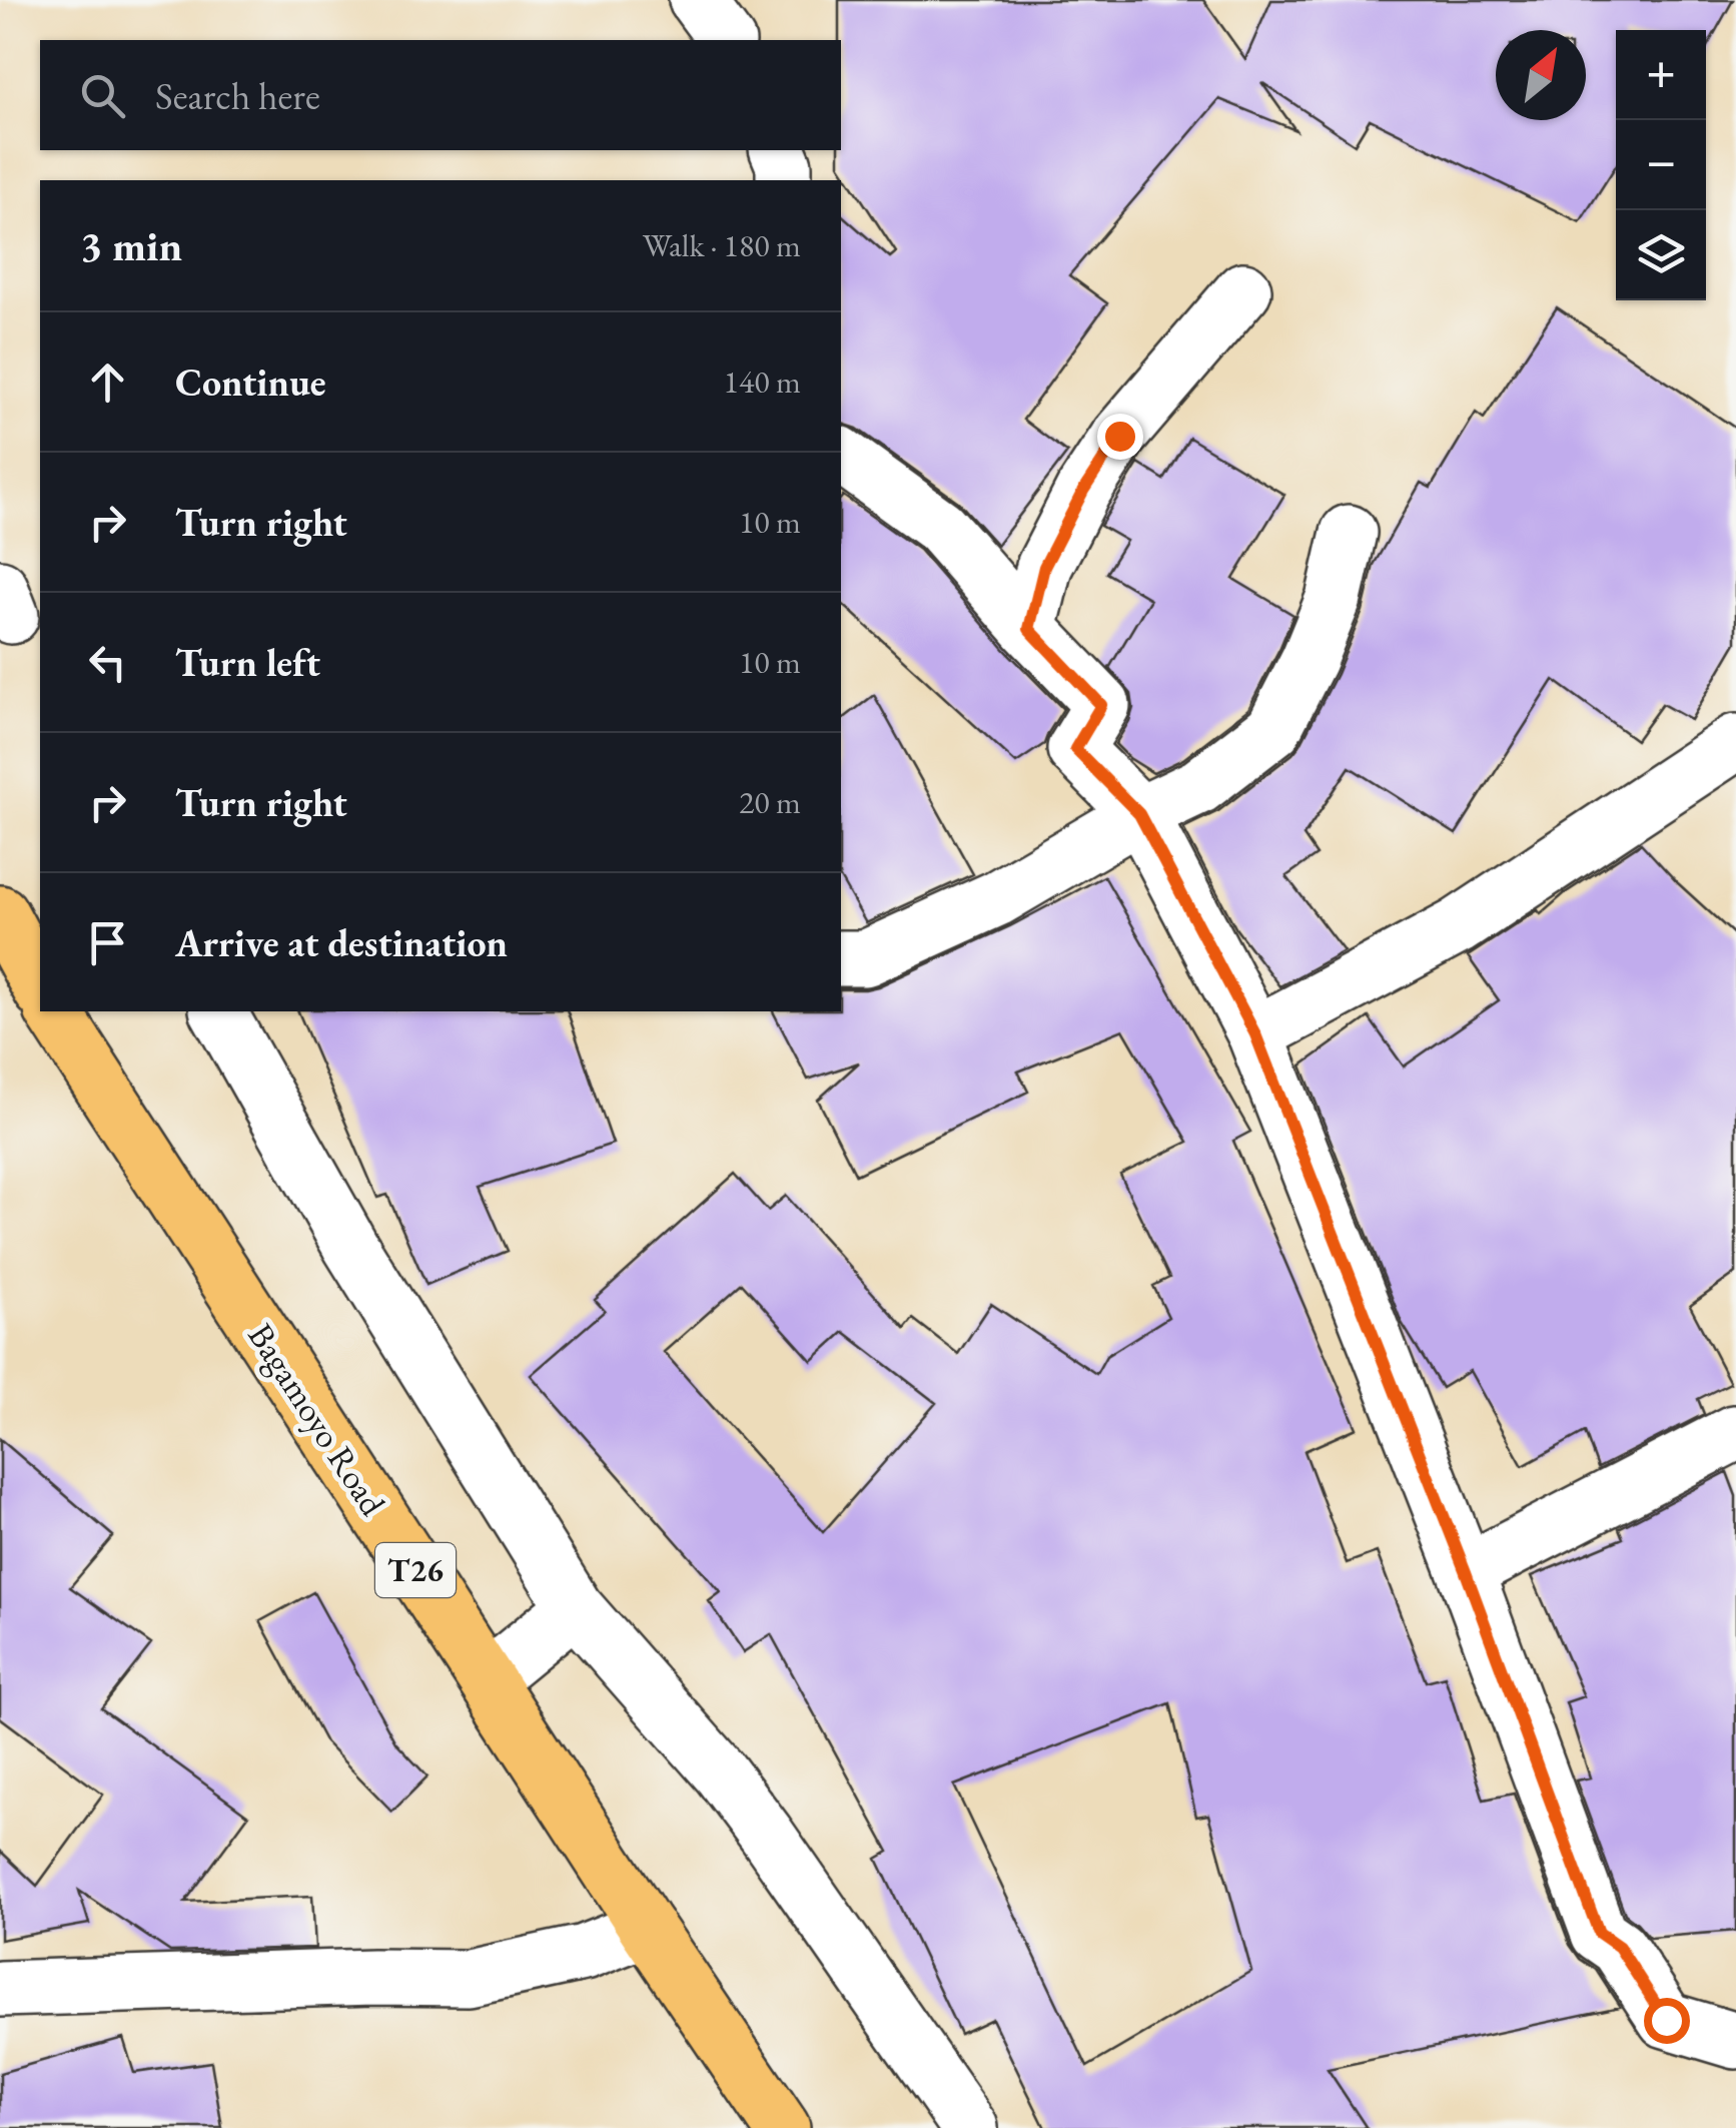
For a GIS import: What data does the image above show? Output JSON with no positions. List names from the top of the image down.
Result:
{
  "streets": {
    "highway": ["Bagamoyo Road", "T26"]
  },
  "north": "top right",
  "page": {
    "map_buttons": ["+", "−"],
    "search": "Search here",
    "heading": ["3 min", "Walk · 180 m"],
    "list": [
      ["Continue", "140 m"],
      ["Turn right", "10 m"],
      ["Turn left", "10 m"],
      ["Turn right", "20 m"],
      "Arrive at destination"
    ]
  }
}
